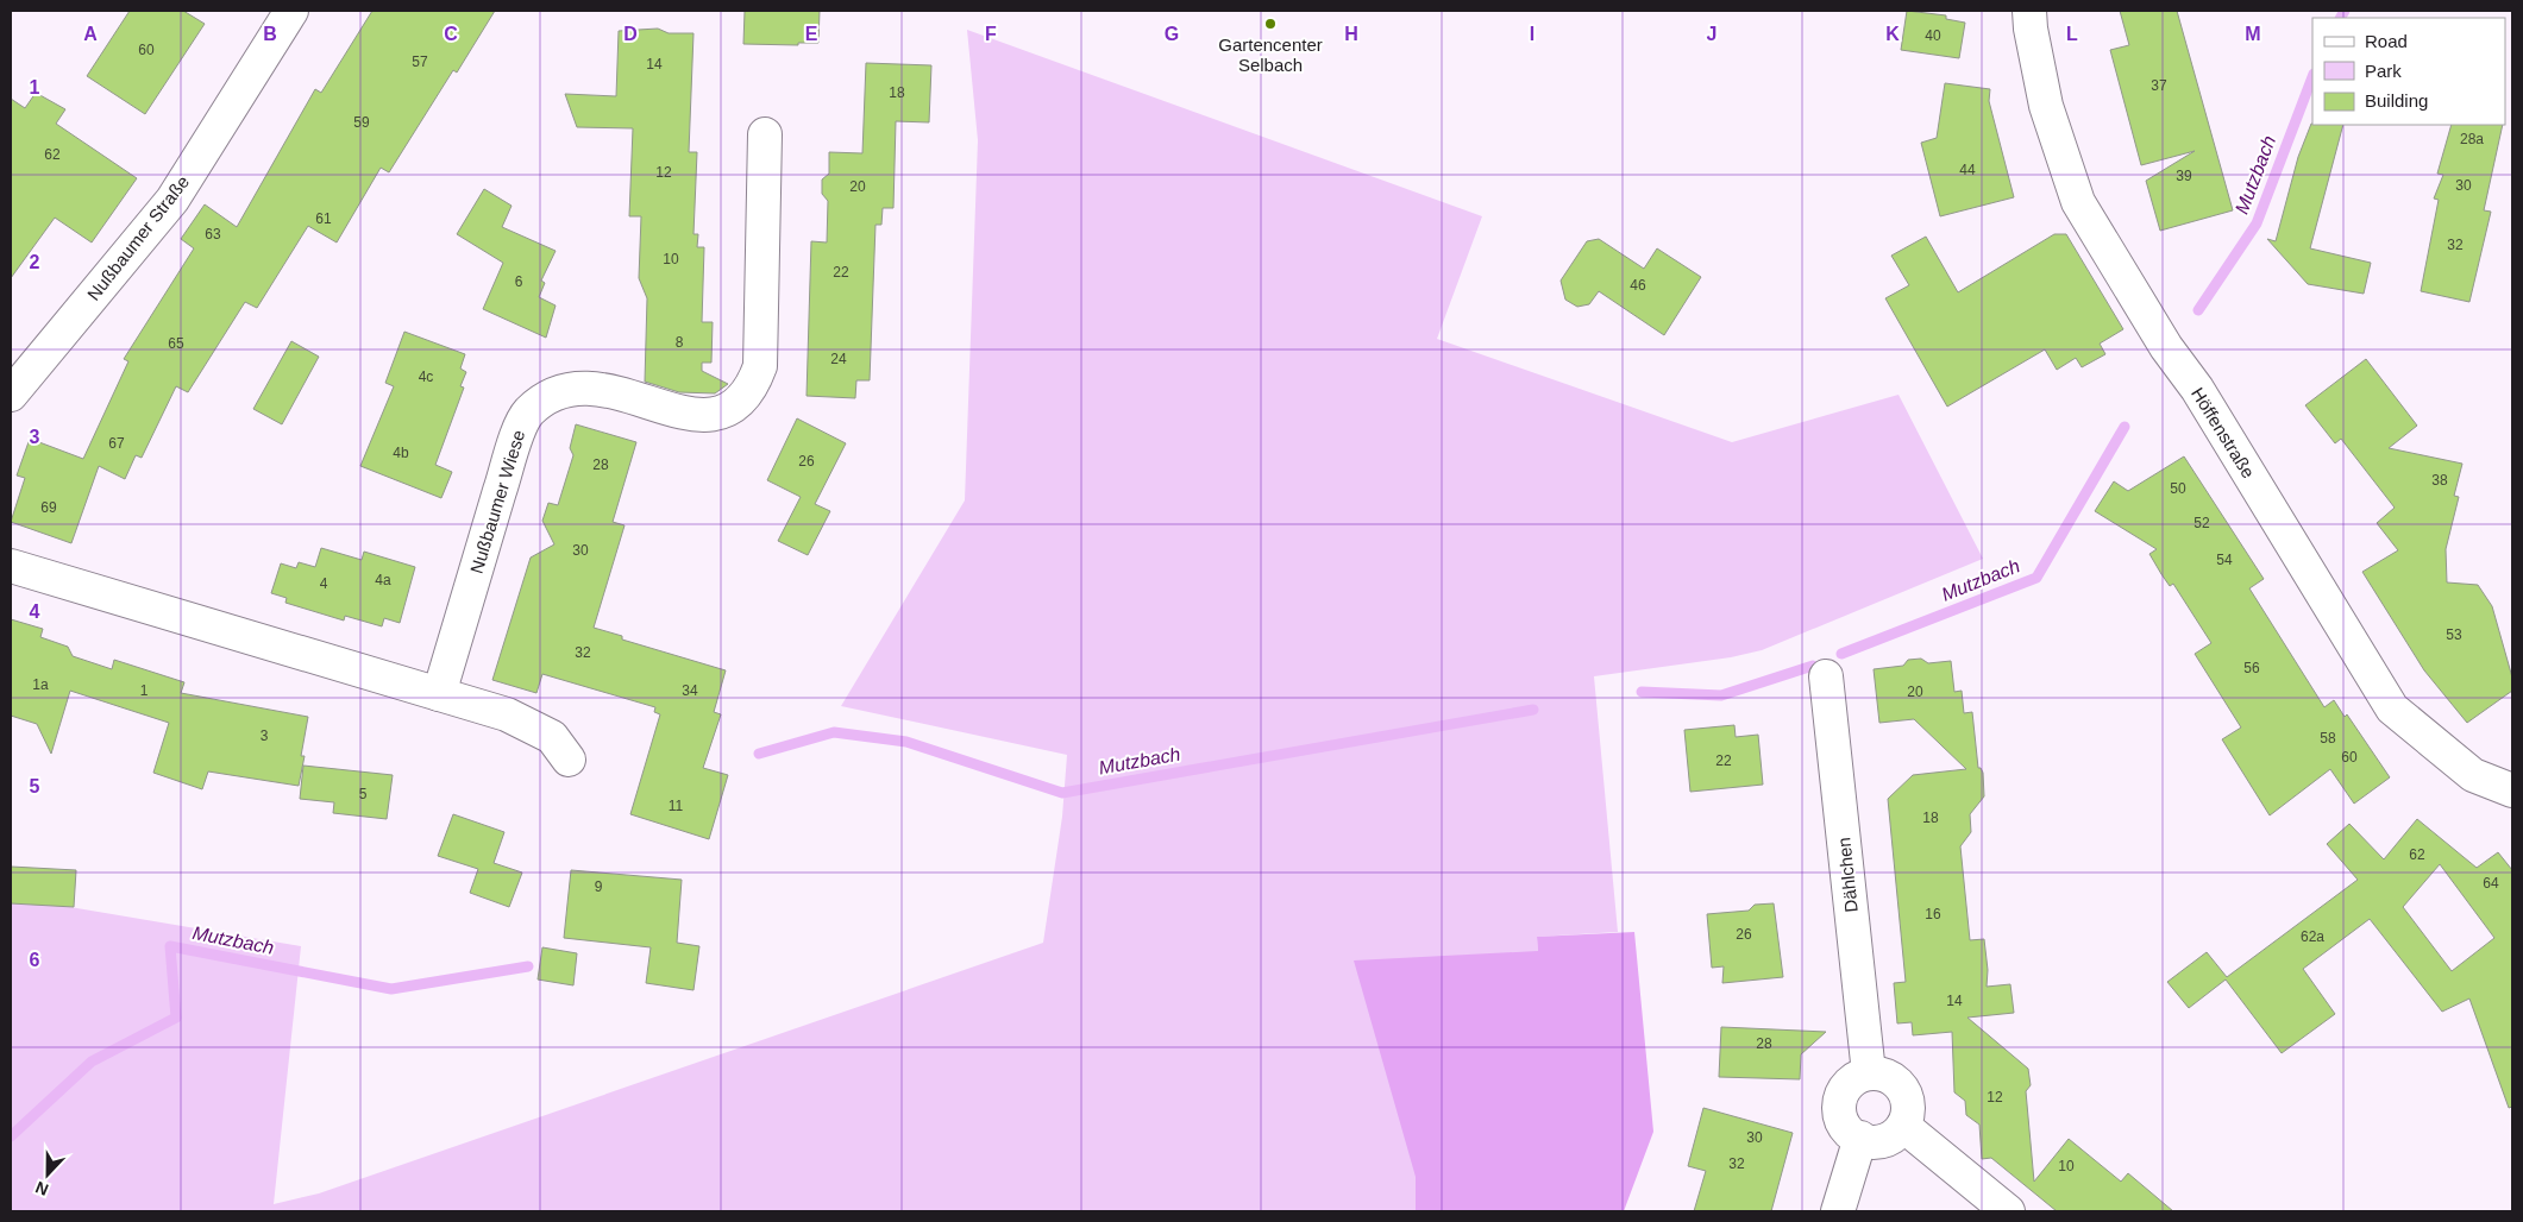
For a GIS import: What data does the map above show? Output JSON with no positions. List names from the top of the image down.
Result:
{
  "streets": {
    "street": [
      "Nußbaumer Straße",
      "Höffenstraße",
      "Nußbaumer Wiese",
      "Dählchen"
    ]
  },
  "water": ["Mutzbach"],
  "places": ["Gartencenter Selbach"],
  "house_numbers": [
    "40",
    "60",
    "57",
    "14",
    "37",
    "18",
    "59",
    "28a",
    "62",
    "44",
    "12",
    "39",
    "30",
    "20",
    "61",
    "63",
    "32",
    "10",
    "22",
    "6",
    "46",
    "8",
    "65",
    "24",
    "4c",
    "67",
    "4b",
    "26",
    "28",
    "38",
    "50",
    "69",
    "52",
    "30",
    "54",
    "4a",
    "4",
    "53",
    "32",
    "56",
    "1a",
    "1",
    "34",
    "20",
    "3",
    "58",
    "60",
    "22",
    "5",
    "11",
    "18",
    "62",
    "64",
    "9",
    "16",
    "26",
    "62a",
    "14",
    "28",
    "12",
    "30",
    "32",
    "10"
  ],
  "legend": ["Road", "Park", "Building"],
  "north": "bottom",
  "grid": {
    "columns": [
      "A",
      "B",
      "C",
      "D",
      "E",
      "F",
      "G",
      "H",
      "I",
      "J",
      "K",
      "L",
      "M"
    ],
    "rows": [
      "1",
      "2",
      "3",
      "4",
      "5",
      "6"
    ]
  }
}
